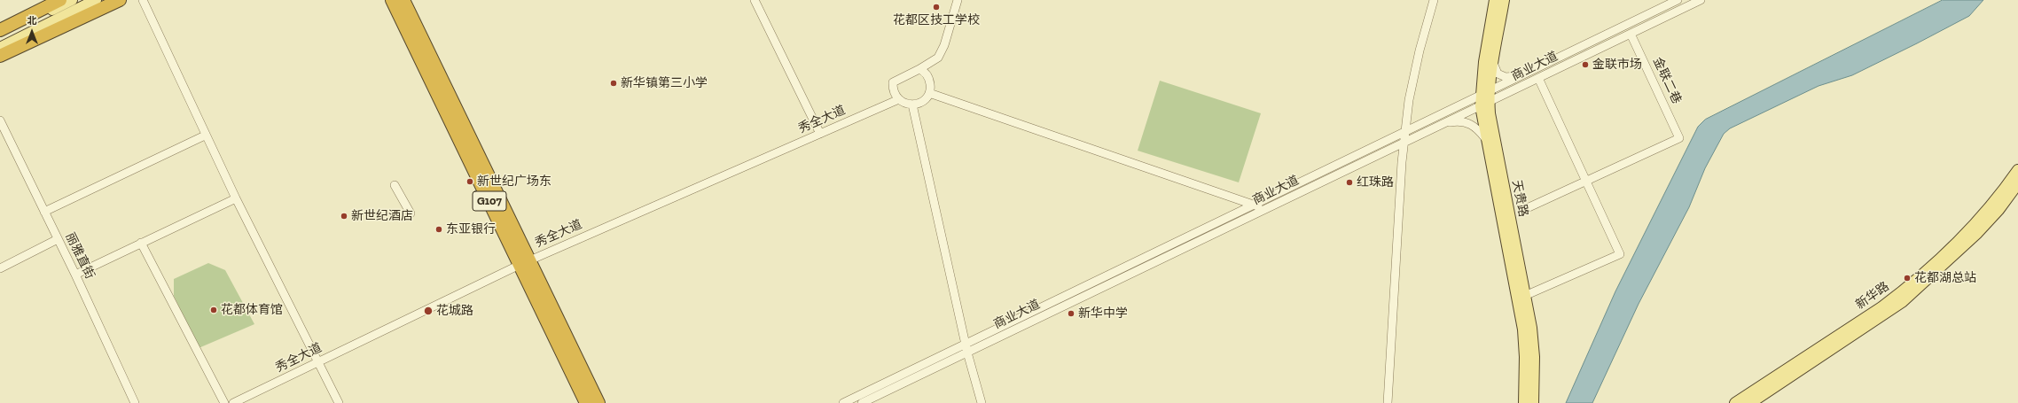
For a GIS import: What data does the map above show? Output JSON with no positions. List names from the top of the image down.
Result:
{
  "streets": {
    "highway": ["G107"],
    "main road": ["天贵路", "新华路"],
    "street": [
      "商业大道",
      "金联二巷",
      "秀全大道",
      "丽雅直街"
    ]
  },
  "crossings": [
    ["商业大道", "金联二巷"],
    ["商业大道", "天贵路"],
    ["秀全大道", "G107"]
  ],
  "places": [
    "花都区技工学校",
    "金联市场",
    "新华镇第三小学",
    "新世纪广场东",
    "红珠路",
    "新世纪酒店",
    "东亚银行",
    "花都湖总站",
    "花都体育馆",
    "花城路",
    "新华中学"
  ],
  "north": "top"
}
